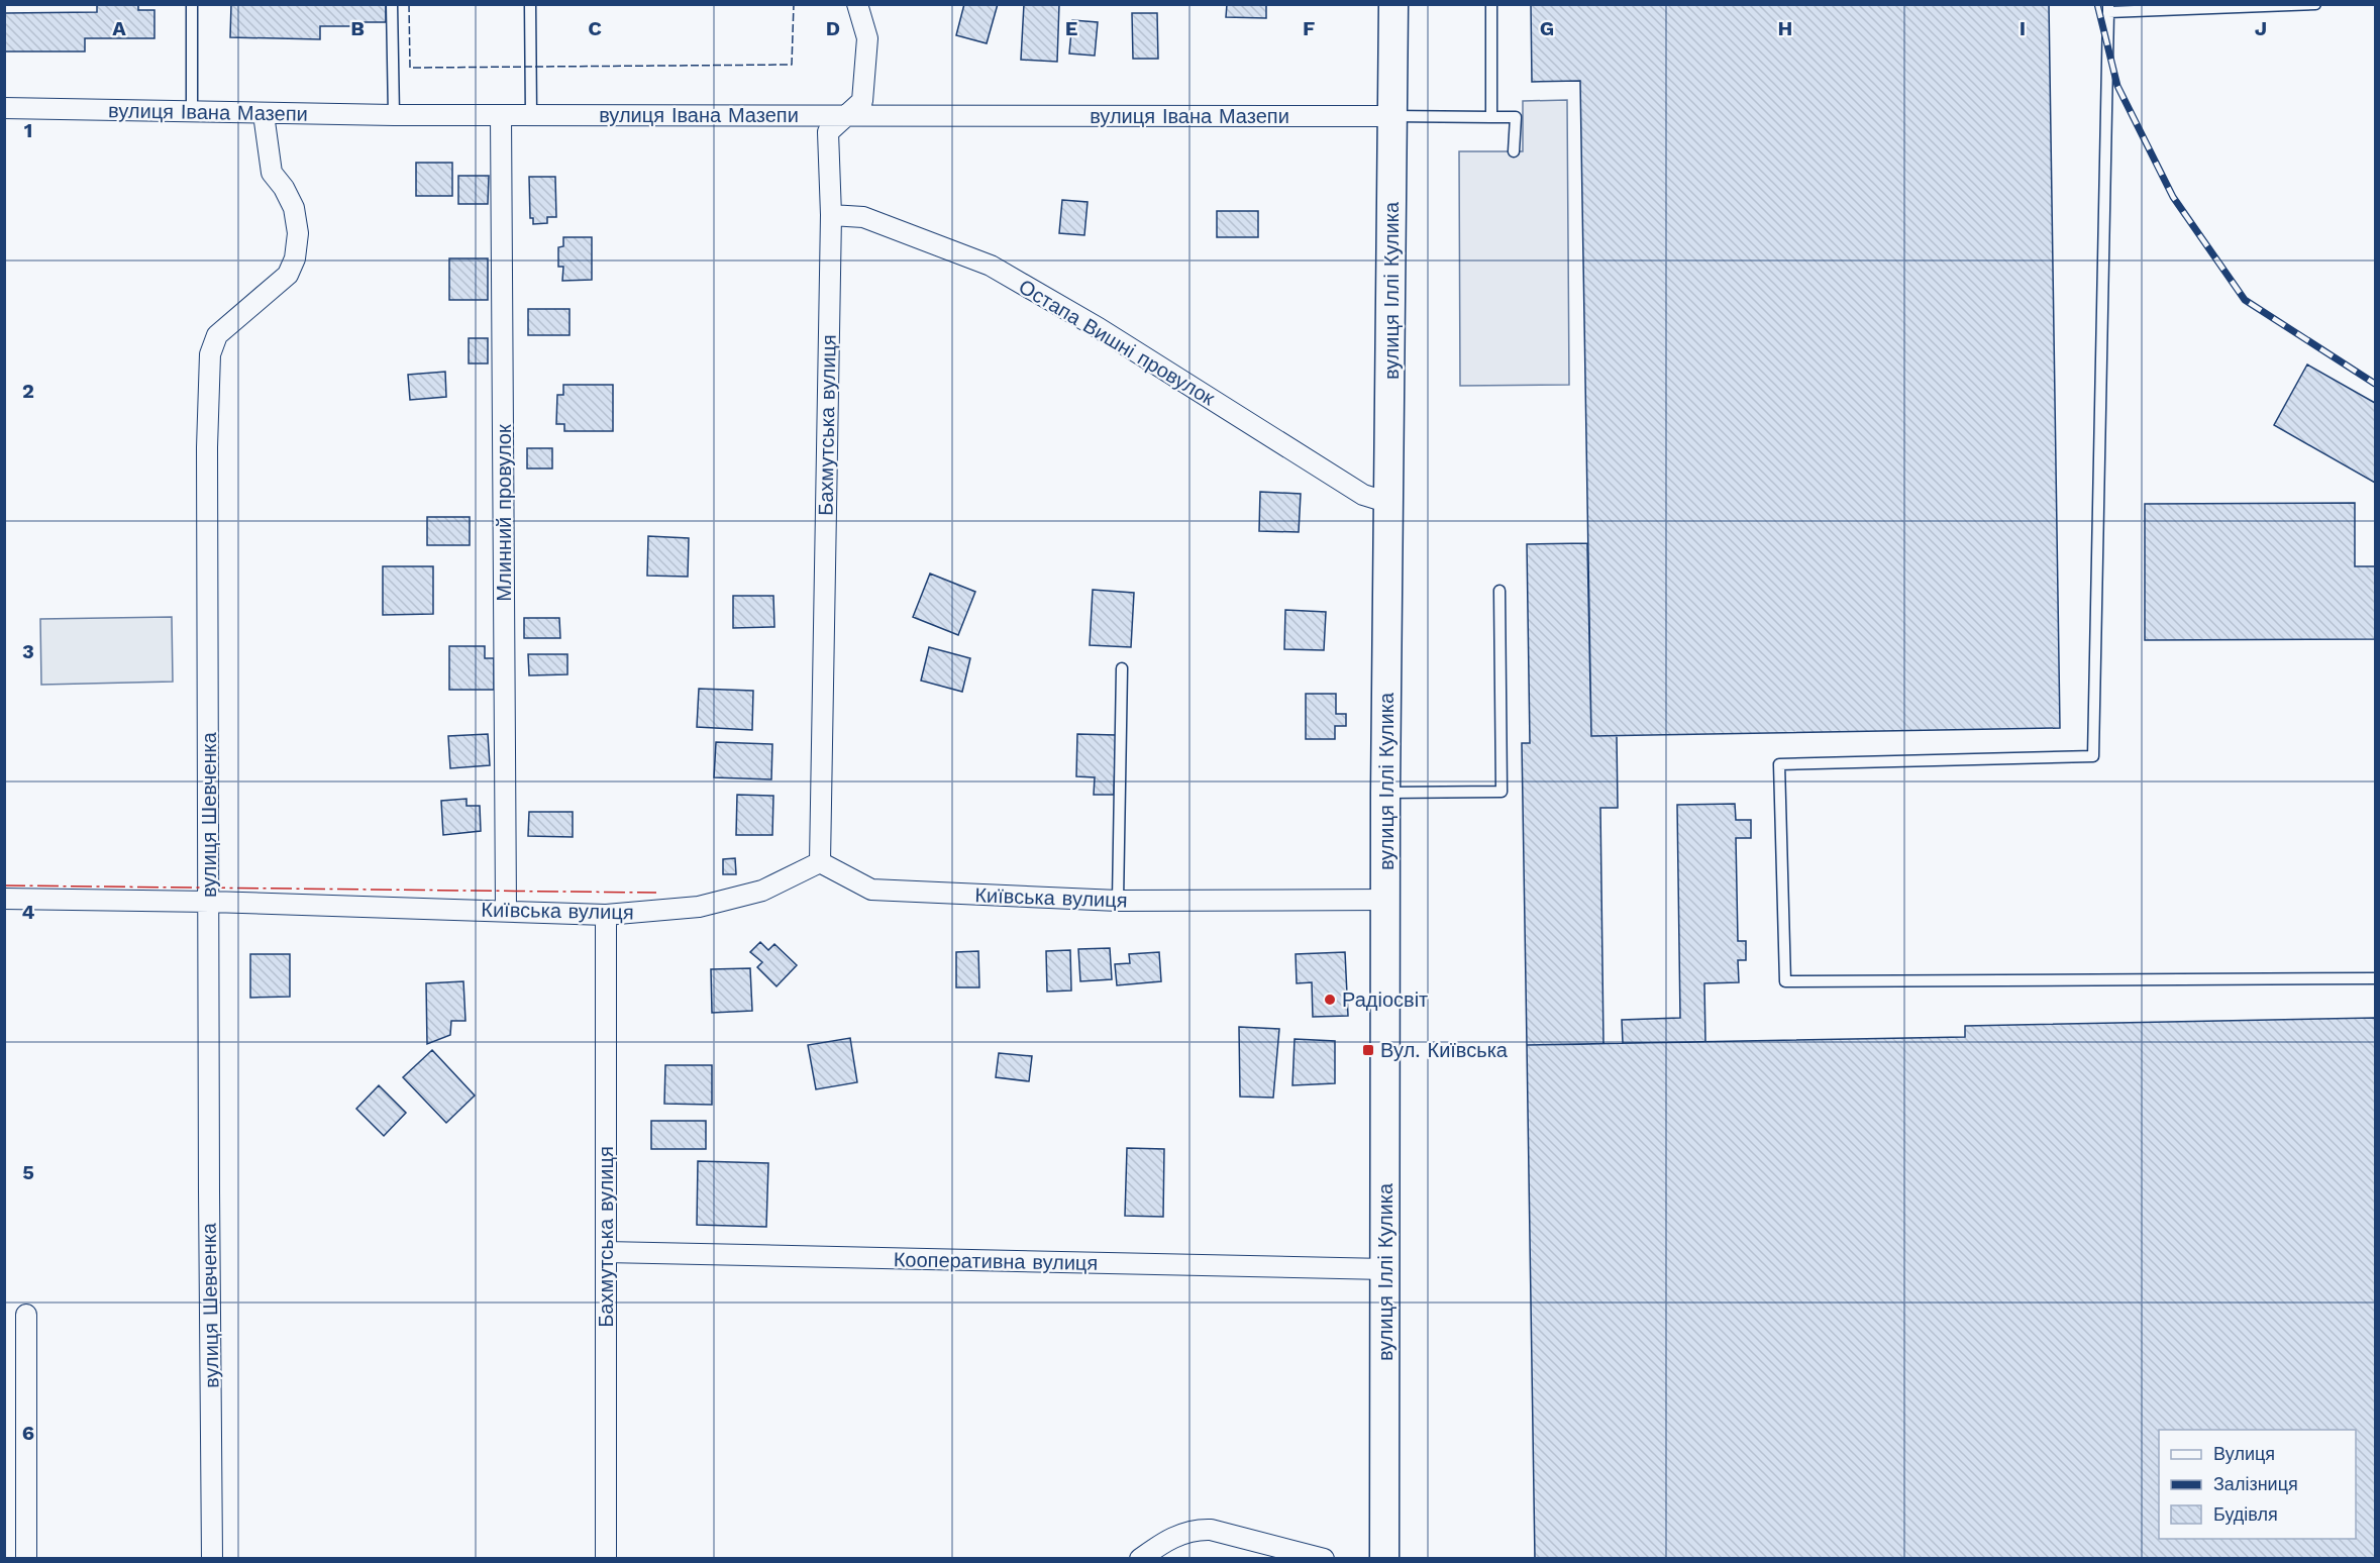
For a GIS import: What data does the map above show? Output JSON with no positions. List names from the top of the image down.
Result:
{
  "streets": {
    "street": [
      "вулиця Івана Мазепи",
      "вулиця Іллі Кулика",
      "Остапа Вишні провулок",
      "Бахмутська вулиця",
      "Млинний провулок",
      "вулиця Шевченка",
      "Київська вулиця",
      "Кооперативна вулиця"
    ]
  },
  "crossings": [
    ["вулиця Івана Мазепи", "вулиця Іллі Кулика"],
    ["вулиця Івана Мазепи", "Бахмутська вулиця"],
    ["вулиця Івана Мазепи", "Млинний провулок"],
    ["вулиця Івана Мазепи", "вулиця Шевченка"],
    ["вулиця Іллі Кулика", "Остапа Вишні провулок"],
    ["вулиця Іллі Кулика", "Київська вулиця"],
    ["вулиця Іллі Кулика", "Кооперативна вулиця"],
    ["Остапа Вишні провулок", "Бахмутська вулиця"],
    ["Бахмутська вулиця", "Київська вулиця"],
    ["Бахмутська вулиця", "Кооперативна вулиця"],
    ["Млинний провулок", "Київська вулиця"],
    ["вулиця Шевченка", "Київська вулиця"]
  ],
  "places": {
    "other": ["Радіосвіт"],
    "transit": ["Вул. Київська"]
  },
  "legend": ["Вулиця", "Залізниця", "Будівля"],
  "grid": {
    "columns": [
      "A",
      "B",
      "C",
      "D",
      "E",
      "F",
      "G",
      "H",
      "I",
      "J"
    ],
    "rows": [
      "1",
      "2",
      "3",
      "4",
      "5",
      "6"
    ]
  }
}
